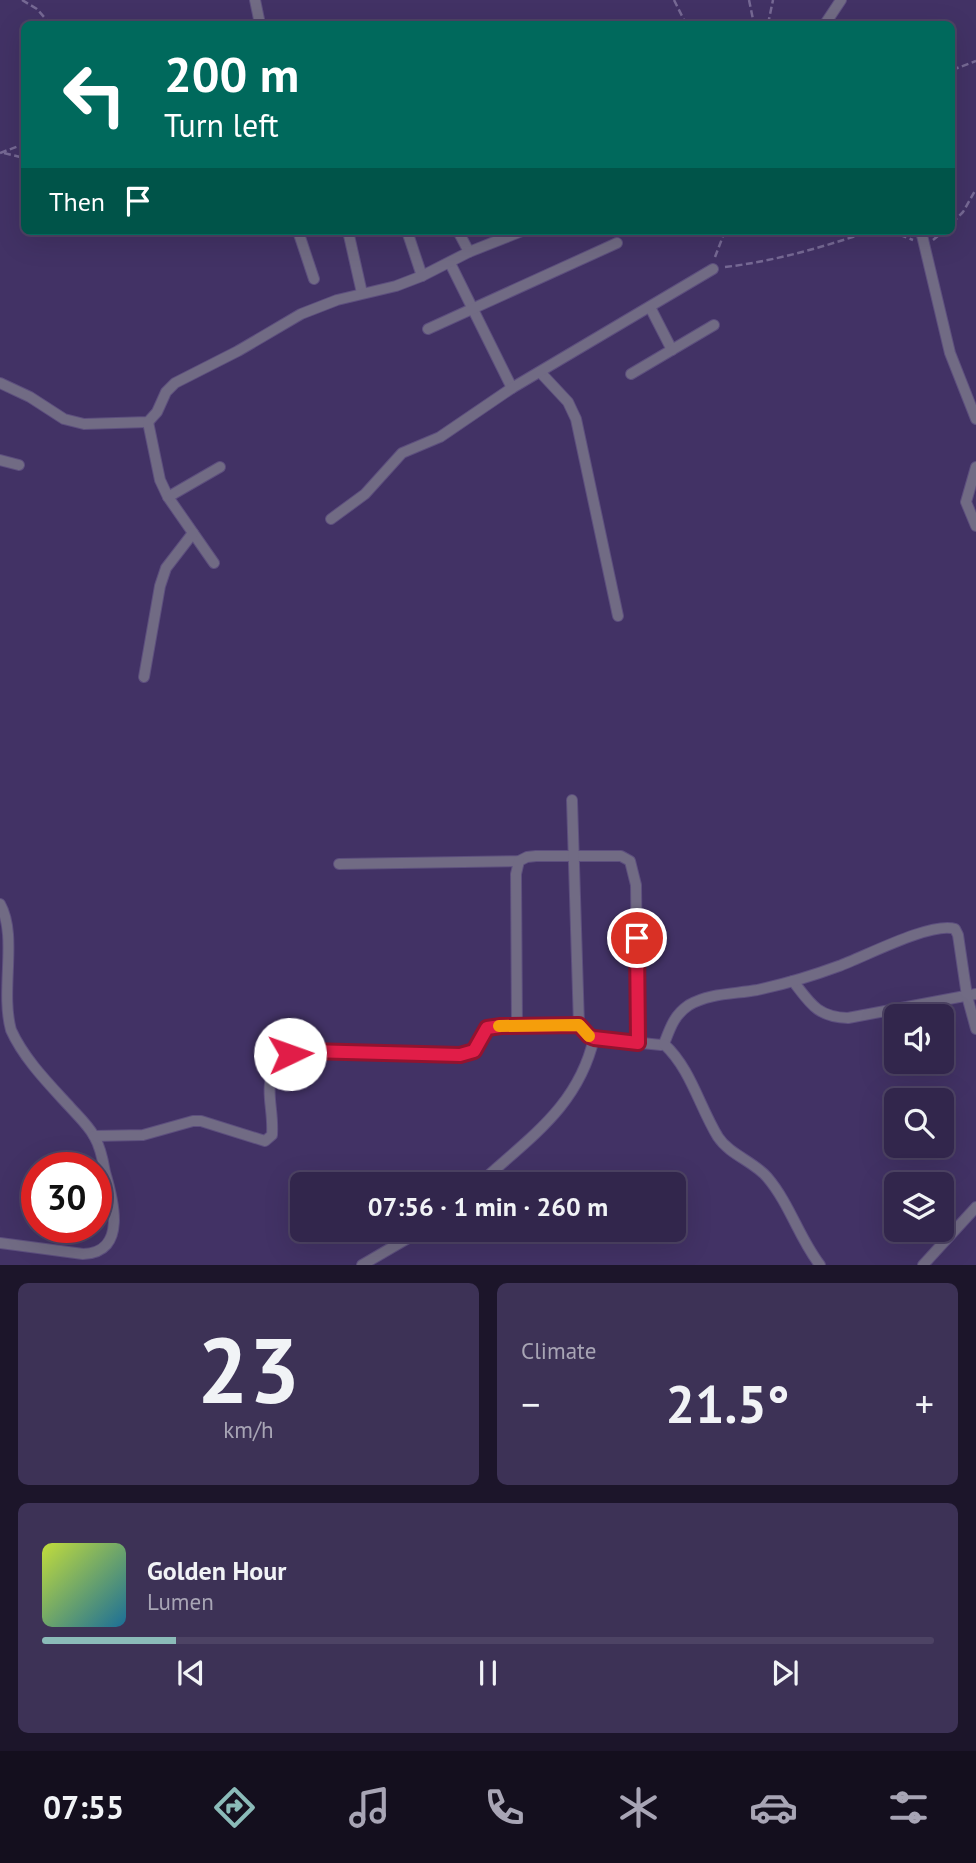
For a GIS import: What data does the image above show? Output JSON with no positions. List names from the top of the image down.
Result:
{
  "page": {
    "turn": ["200 m", "Turn left"],
    "then": "Then",
    "limit": "30",
    "trip": "07:56 · 1 min · 260 m",
    "tile": [
      ["23", "km/h"],
      "Climate"
    ],
    "heat": ["−", "21.5°", "+"],
    "song": ["Golden Hour", "Lumen"],
    "tabs": "07:55"
  }
}
